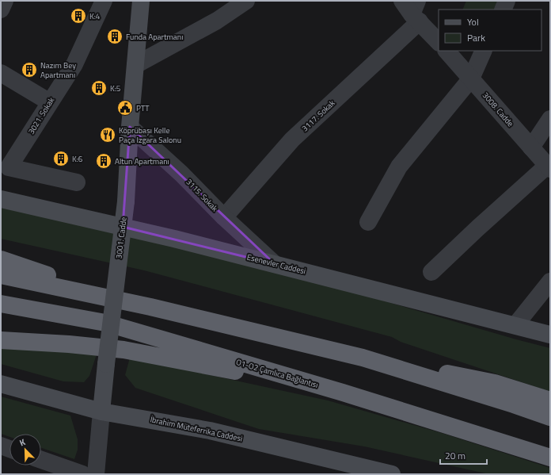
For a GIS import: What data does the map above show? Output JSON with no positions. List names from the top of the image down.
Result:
{
  "streets": {
    "highway": ["O1-O2 Çamlıca Bağlantısı"],
    "main road": ["3001. Cadde", "Esenevler Caddesi", "İbrahim Müteferrika Caddesi"],
    "street": [
      "3008. Cadde",
      "3021. Sokak",
      "3117. Sokak",
      "3115. Sokak"
    ]
  },
  "crossings": [
    ["3117. Sokak", "3115. Sokak"],
    ["3115. Sokak", "3001. Cadde"],
    ["3115. Sokak", "Esenevler Caddesi"],
    ["3001. Cadde", "İbrahim Müteferrika Caddesi"]
  ],
  "places": {
    "building": [
      "K:4",
      "Funda Apartmanı",
      "Nazım Bey Apartmanı",
      "K:5",
      "K:6",
      "Altun Apartmanı"
    ],
    "public building": ["PTT"],
    "restaurant": ["Köprübaşı Kelle Paça Izgara Salonu"]
  },
  "legend": ["Yol", "Park"],
  "scale_bar": "20 m",
  "north": "top left"
}
